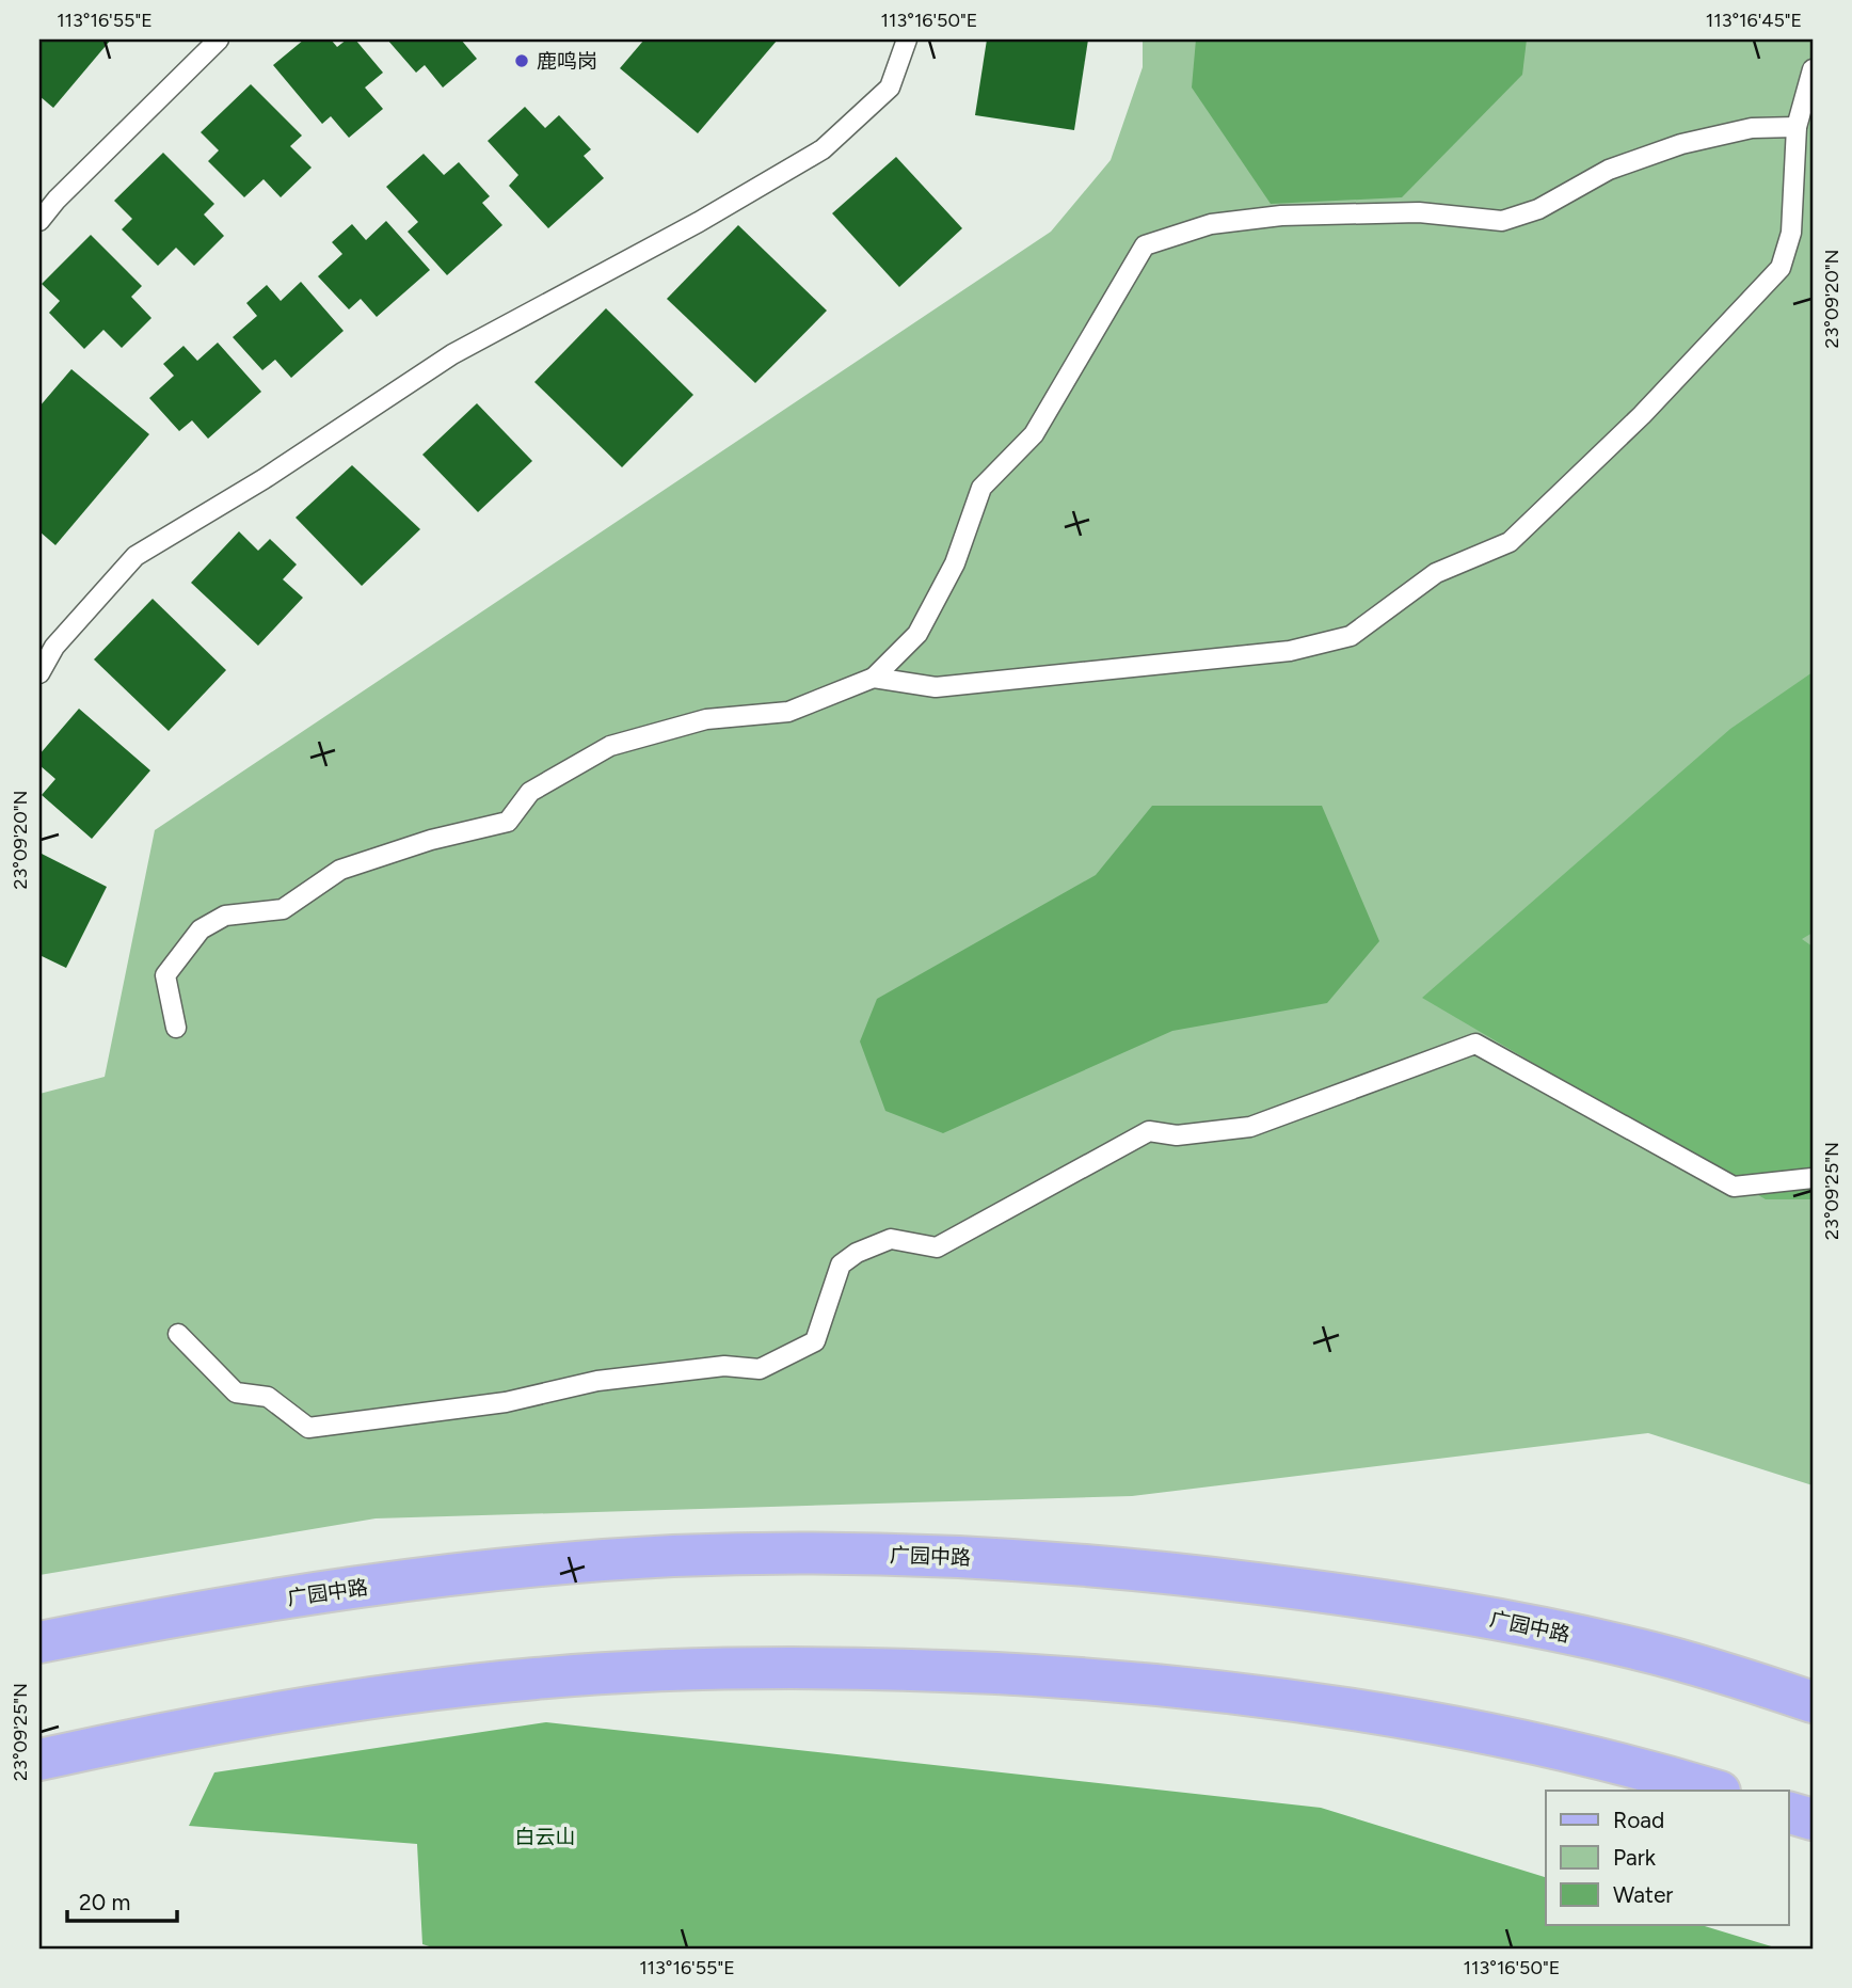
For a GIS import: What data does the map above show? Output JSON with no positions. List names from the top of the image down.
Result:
{
  "streets": {
    "main road": ["广园中路"]
  },
  "parks": ["白云山"],
  "places": ["鹿鸣岗"],
  "legend": ["Road", "Park", "Water"],
  "scale_bar": "20 m",
  "coordinates": [
    "113°16'55\"E",
    "113°16'50\"E",
    "113°16'45\"E",
    "23°09'20\"N",
    "23°09'25\"N"
  ]
}
